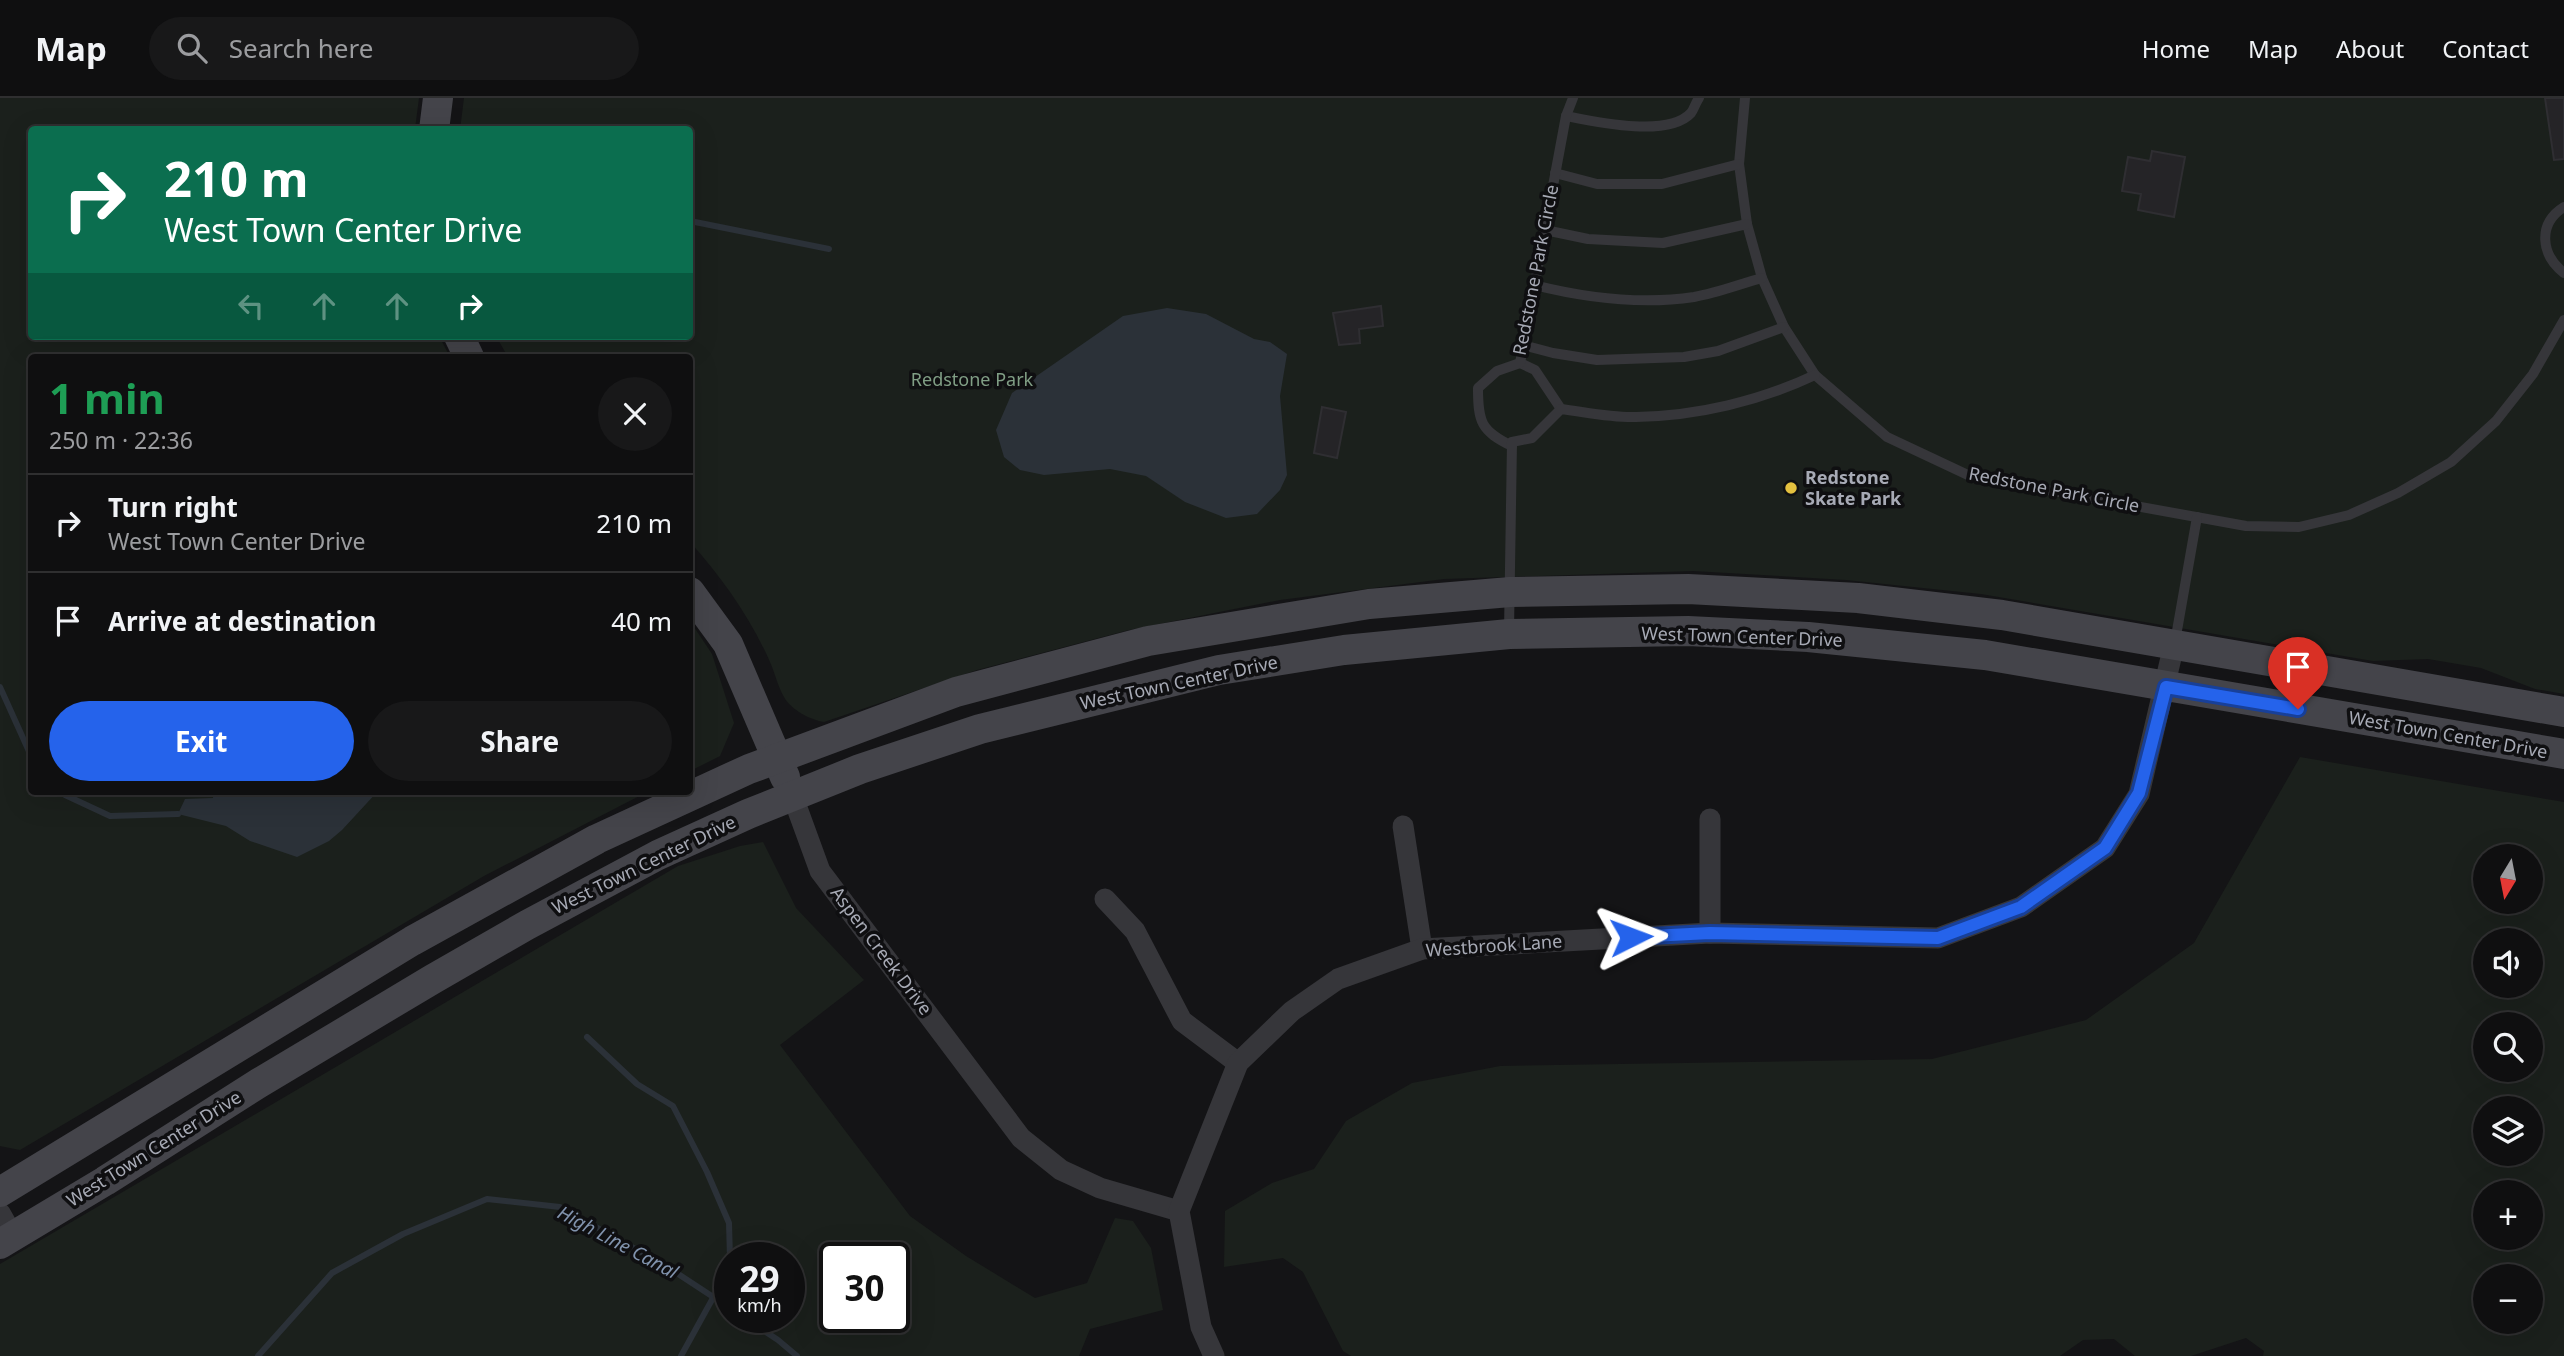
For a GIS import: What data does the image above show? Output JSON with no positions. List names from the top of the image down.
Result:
{
  "streets": {
    "street": ["West Town Center Drive", "Westbrook Lane", "Aspen Creek Drive"],
    "lane": ["Redstone Park Circle"]
  },
  "crossings": [
    ["West Town Center Drive", "Westbrook Lane"],
    ["West Town Center Drive", "Aspen Creek Drive"],
    ["Westbrook Lane", "Aspen Creek Drive"]
  ],
  "water": ["High Line Canal"],
  "parks": ["Redstone Park"],
  "places": ["Redstone Skate Park"],
  "north": "bottom",
  "page": {
    "header": "Map",
    "search": "Search here",
    "nav": [
      "Home",
      "Map",
      "About",
      "Contact"
    ],
    "turn": ["210 m", "West Town Center Drive"],
    "heading": ["1 min", "250 m · 22:36"],
    "list": [
      {
        "name": "Turn right",
        "note": "West Town Center Drive",
        "value": "210 m"
      },
      {
        "name": "Arrive at destination",
        "value": "40 m"
      }
    ],
    "buttons": ["Exit", "Share"],
    "map_buttons": ["+", "−"],
    "speed": "29 km/h",
    "limit": "30"
  }
}
